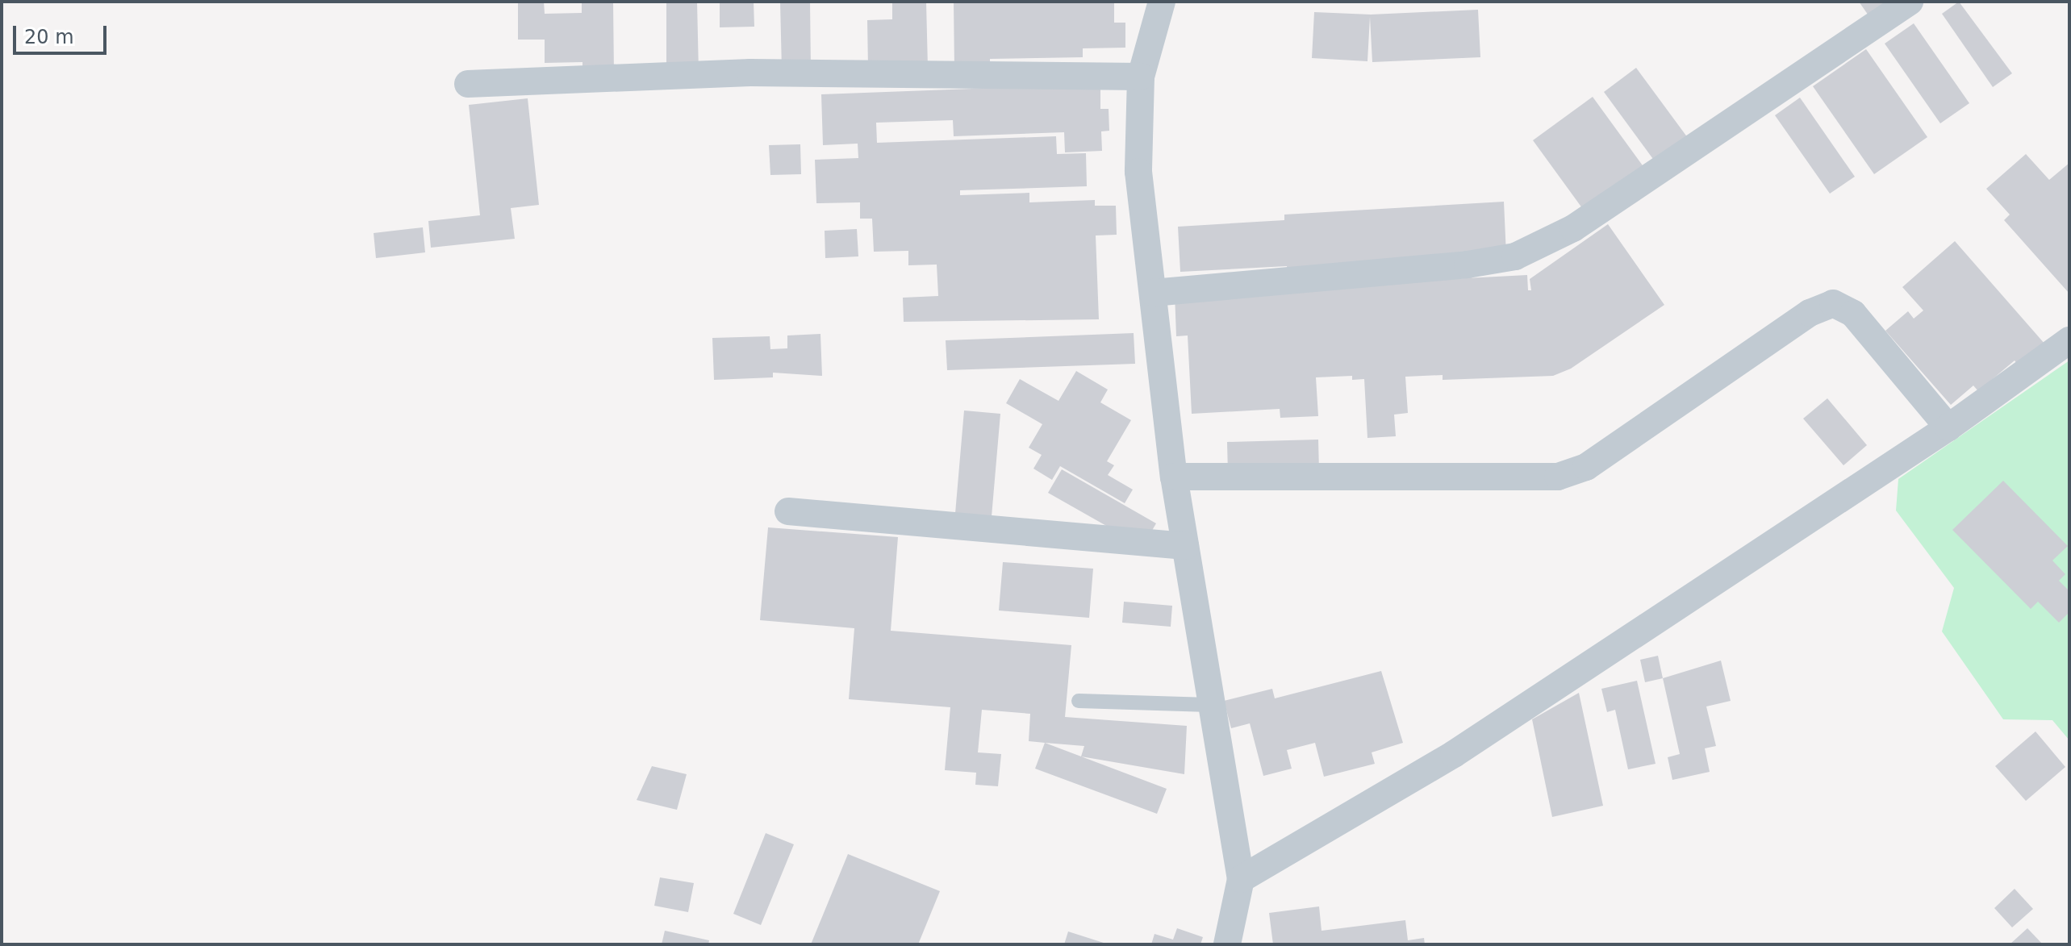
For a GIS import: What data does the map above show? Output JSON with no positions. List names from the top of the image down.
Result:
{
  "scale_bar": "20 m"
}
